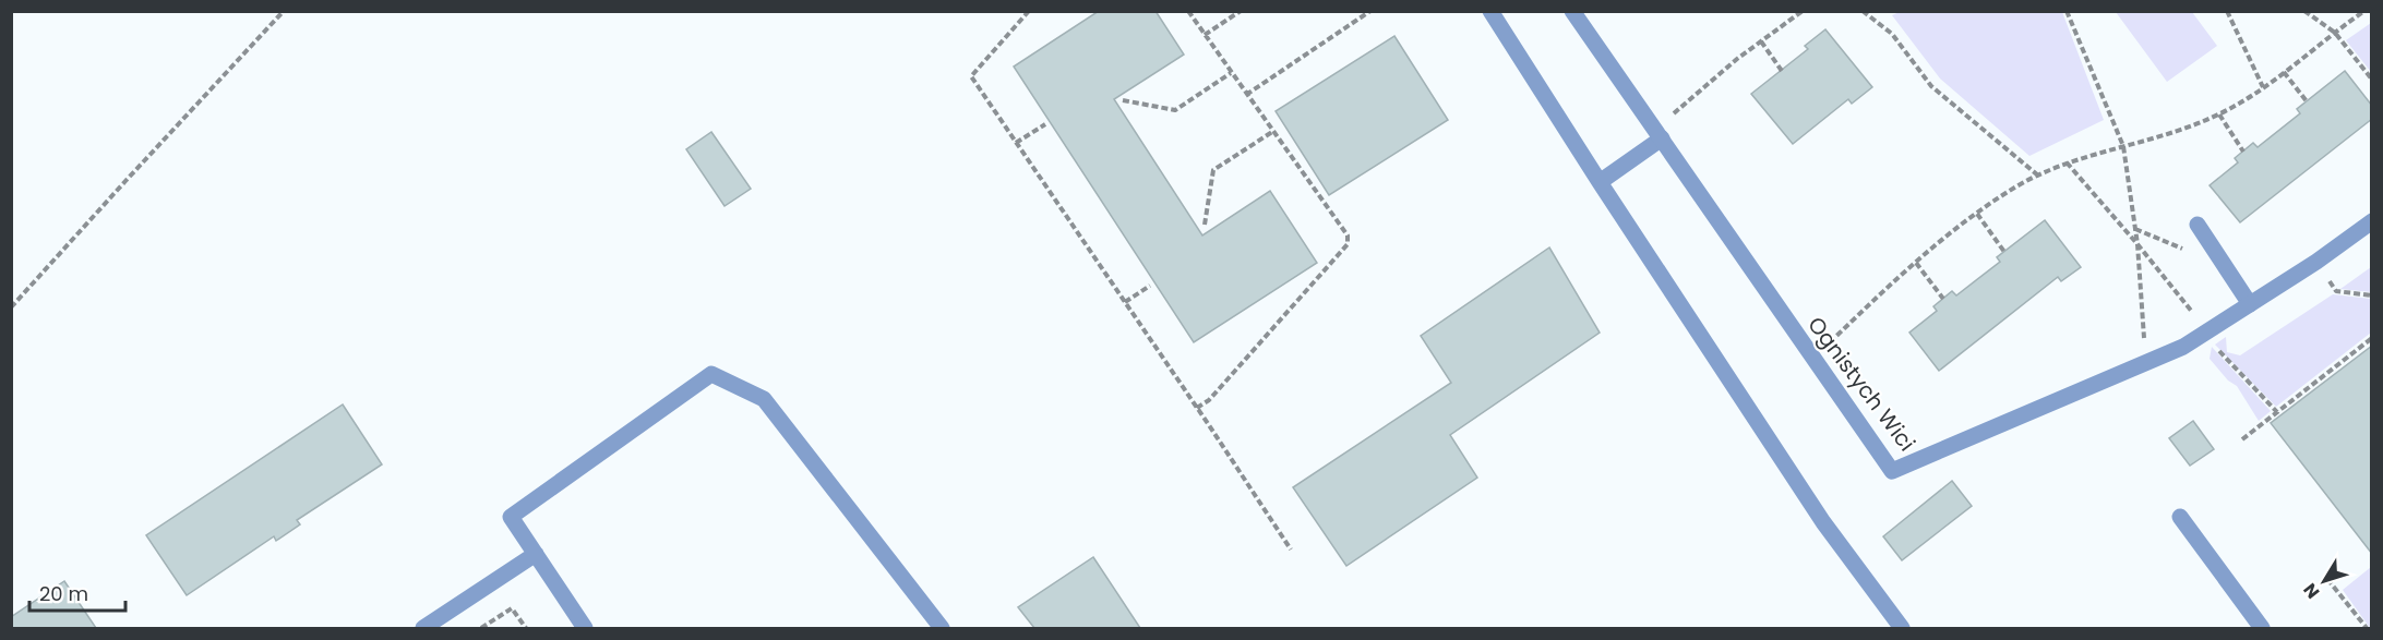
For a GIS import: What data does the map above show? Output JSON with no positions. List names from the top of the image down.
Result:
{
  "streets": {
    "street": ["Ognistych Wici"]
  },
  "scale_bar": "20 m",
  "north": "bottom left"
}
